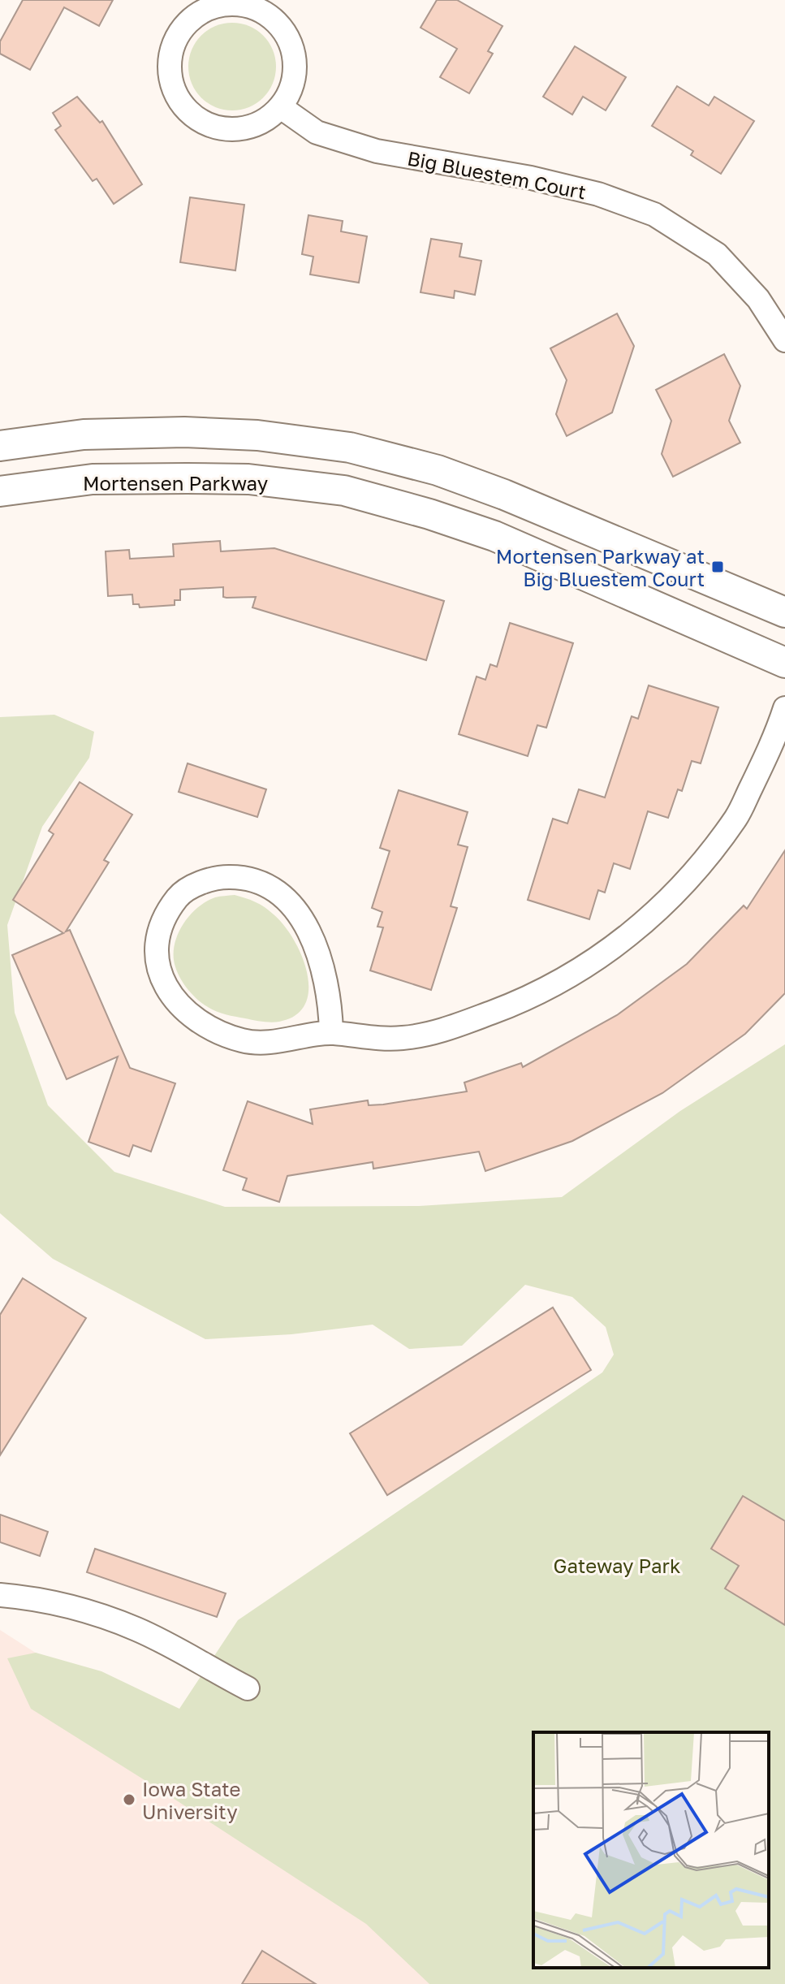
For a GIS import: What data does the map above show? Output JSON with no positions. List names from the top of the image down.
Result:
{
  "streets": {
    "street": ["Big Bluestem Court", "Mortensen Parkway"]
  },
  "parks": ["Gateway Park"],
  "places": {
    "transit": ["Mortensen Parkway at Big Bluestem Court"],
    "other": ["Iowa State University"]
  }
}
